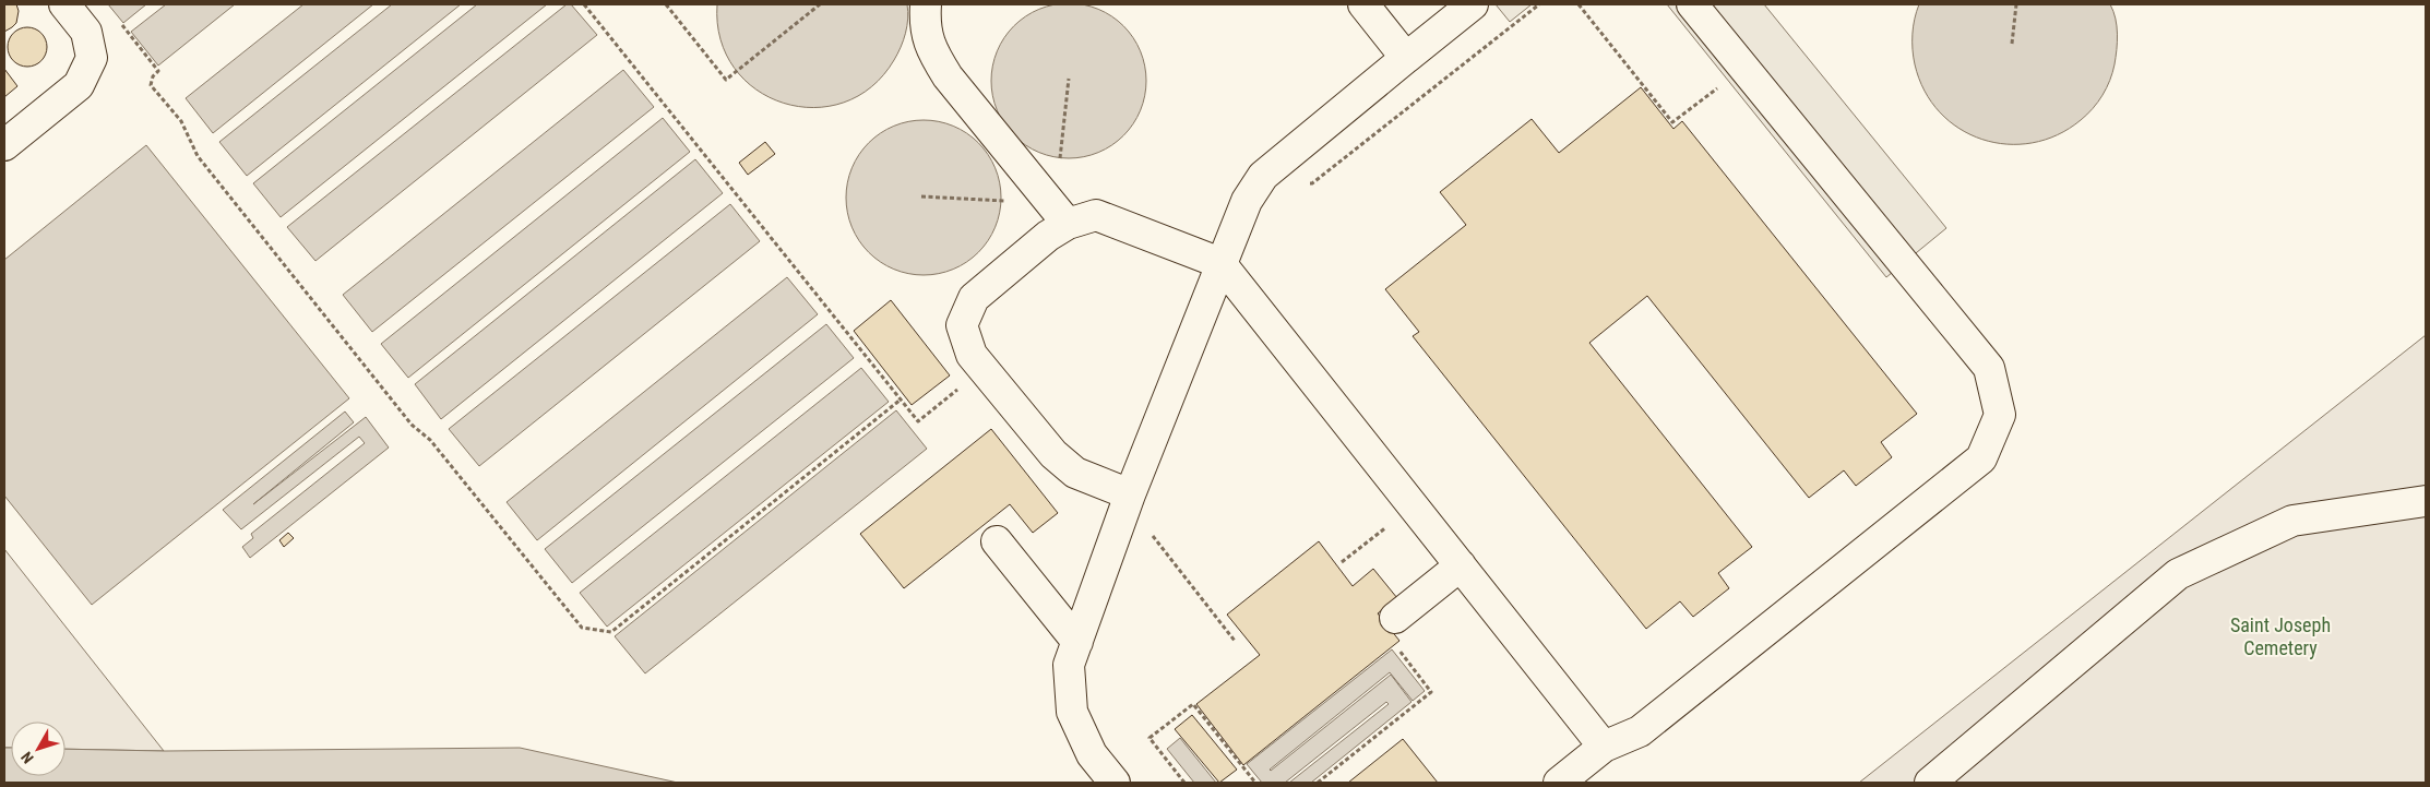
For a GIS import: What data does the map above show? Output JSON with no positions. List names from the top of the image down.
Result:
{
  "parks": ["Saint Joseph Cemetery"],
  "north": "bottom left"
}
